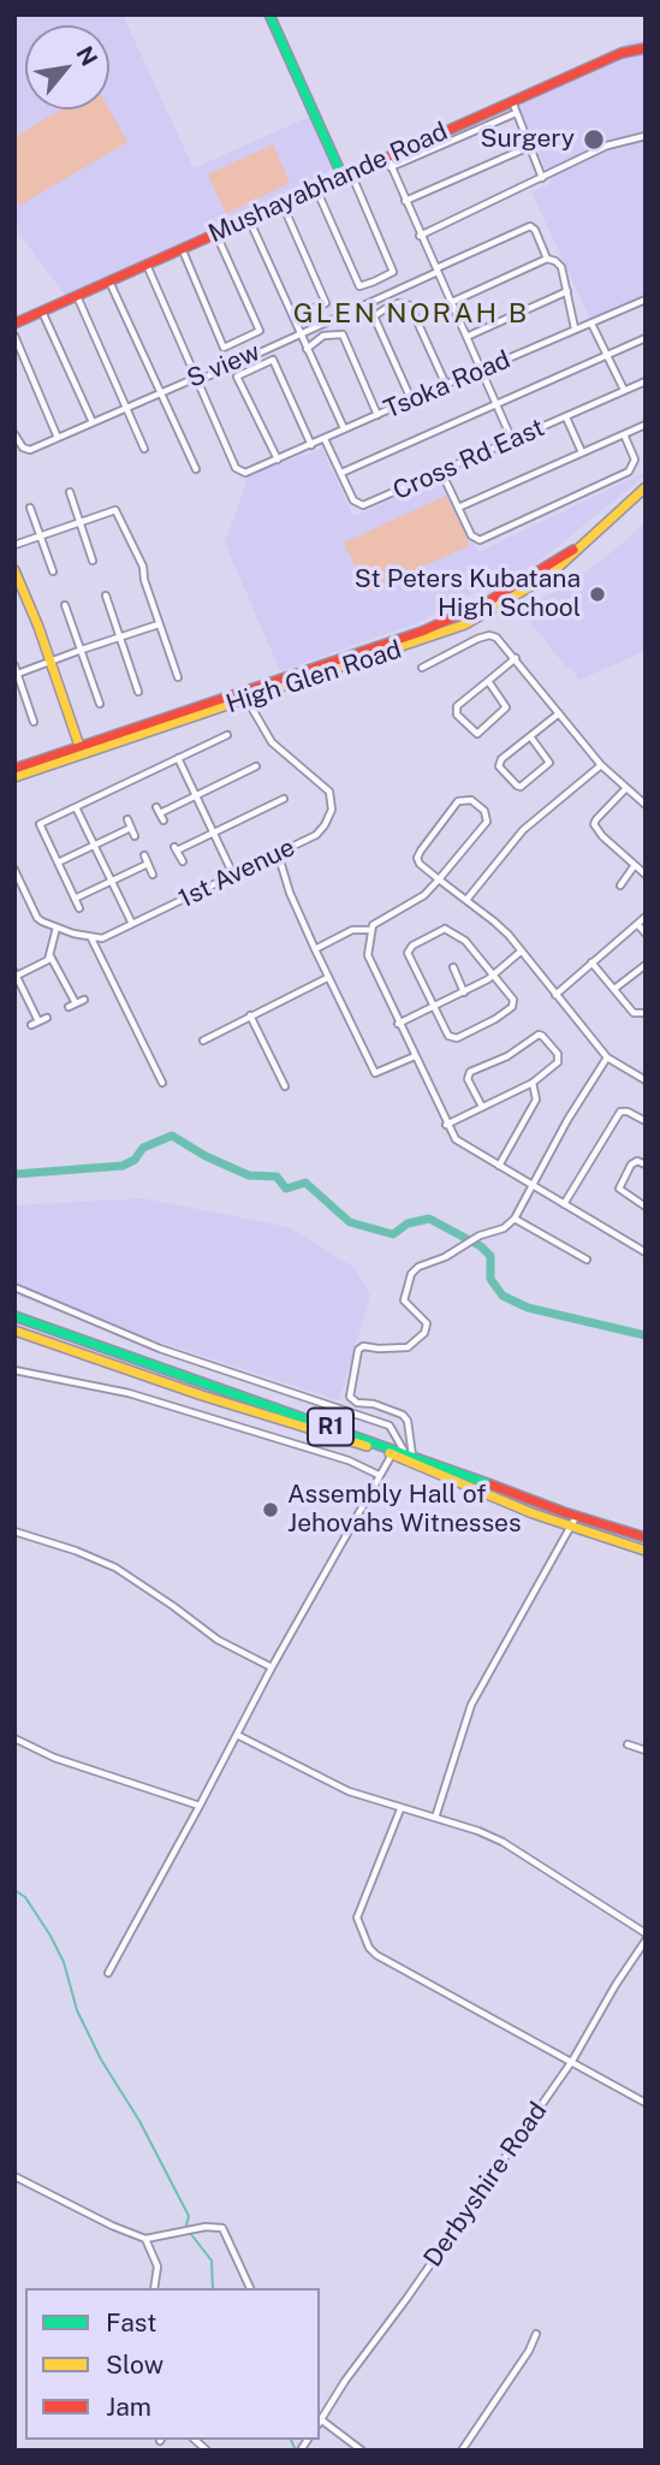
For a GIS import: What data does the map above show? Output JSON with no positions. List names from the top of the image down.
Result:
{
  "streets": {
    "main road": ["Mushayabhande Road", "High Glen Road", "R1"],
    "street": [
      "S view",
      "Tsoka Road",
      "Cross Rd East",
      "1st Avenue",
      "Derbyshire Road"
    ]
  },
  "crossings": [
    ["S view", "Tsoka Road"],
    ["Tsoka Road", "Cross Rd East"],
    ["High Glen Road", "1st Avenue"]
  ],
  "districts": ["GLEN NORAH B"],
  "places": ["Surgery", "St Peters Kubatana High School", "Assembly Hall of Jehovahs Witnesses"],
  "legend": ["Fast", "Slow", "Jam"],
  "north": "top right"
}
